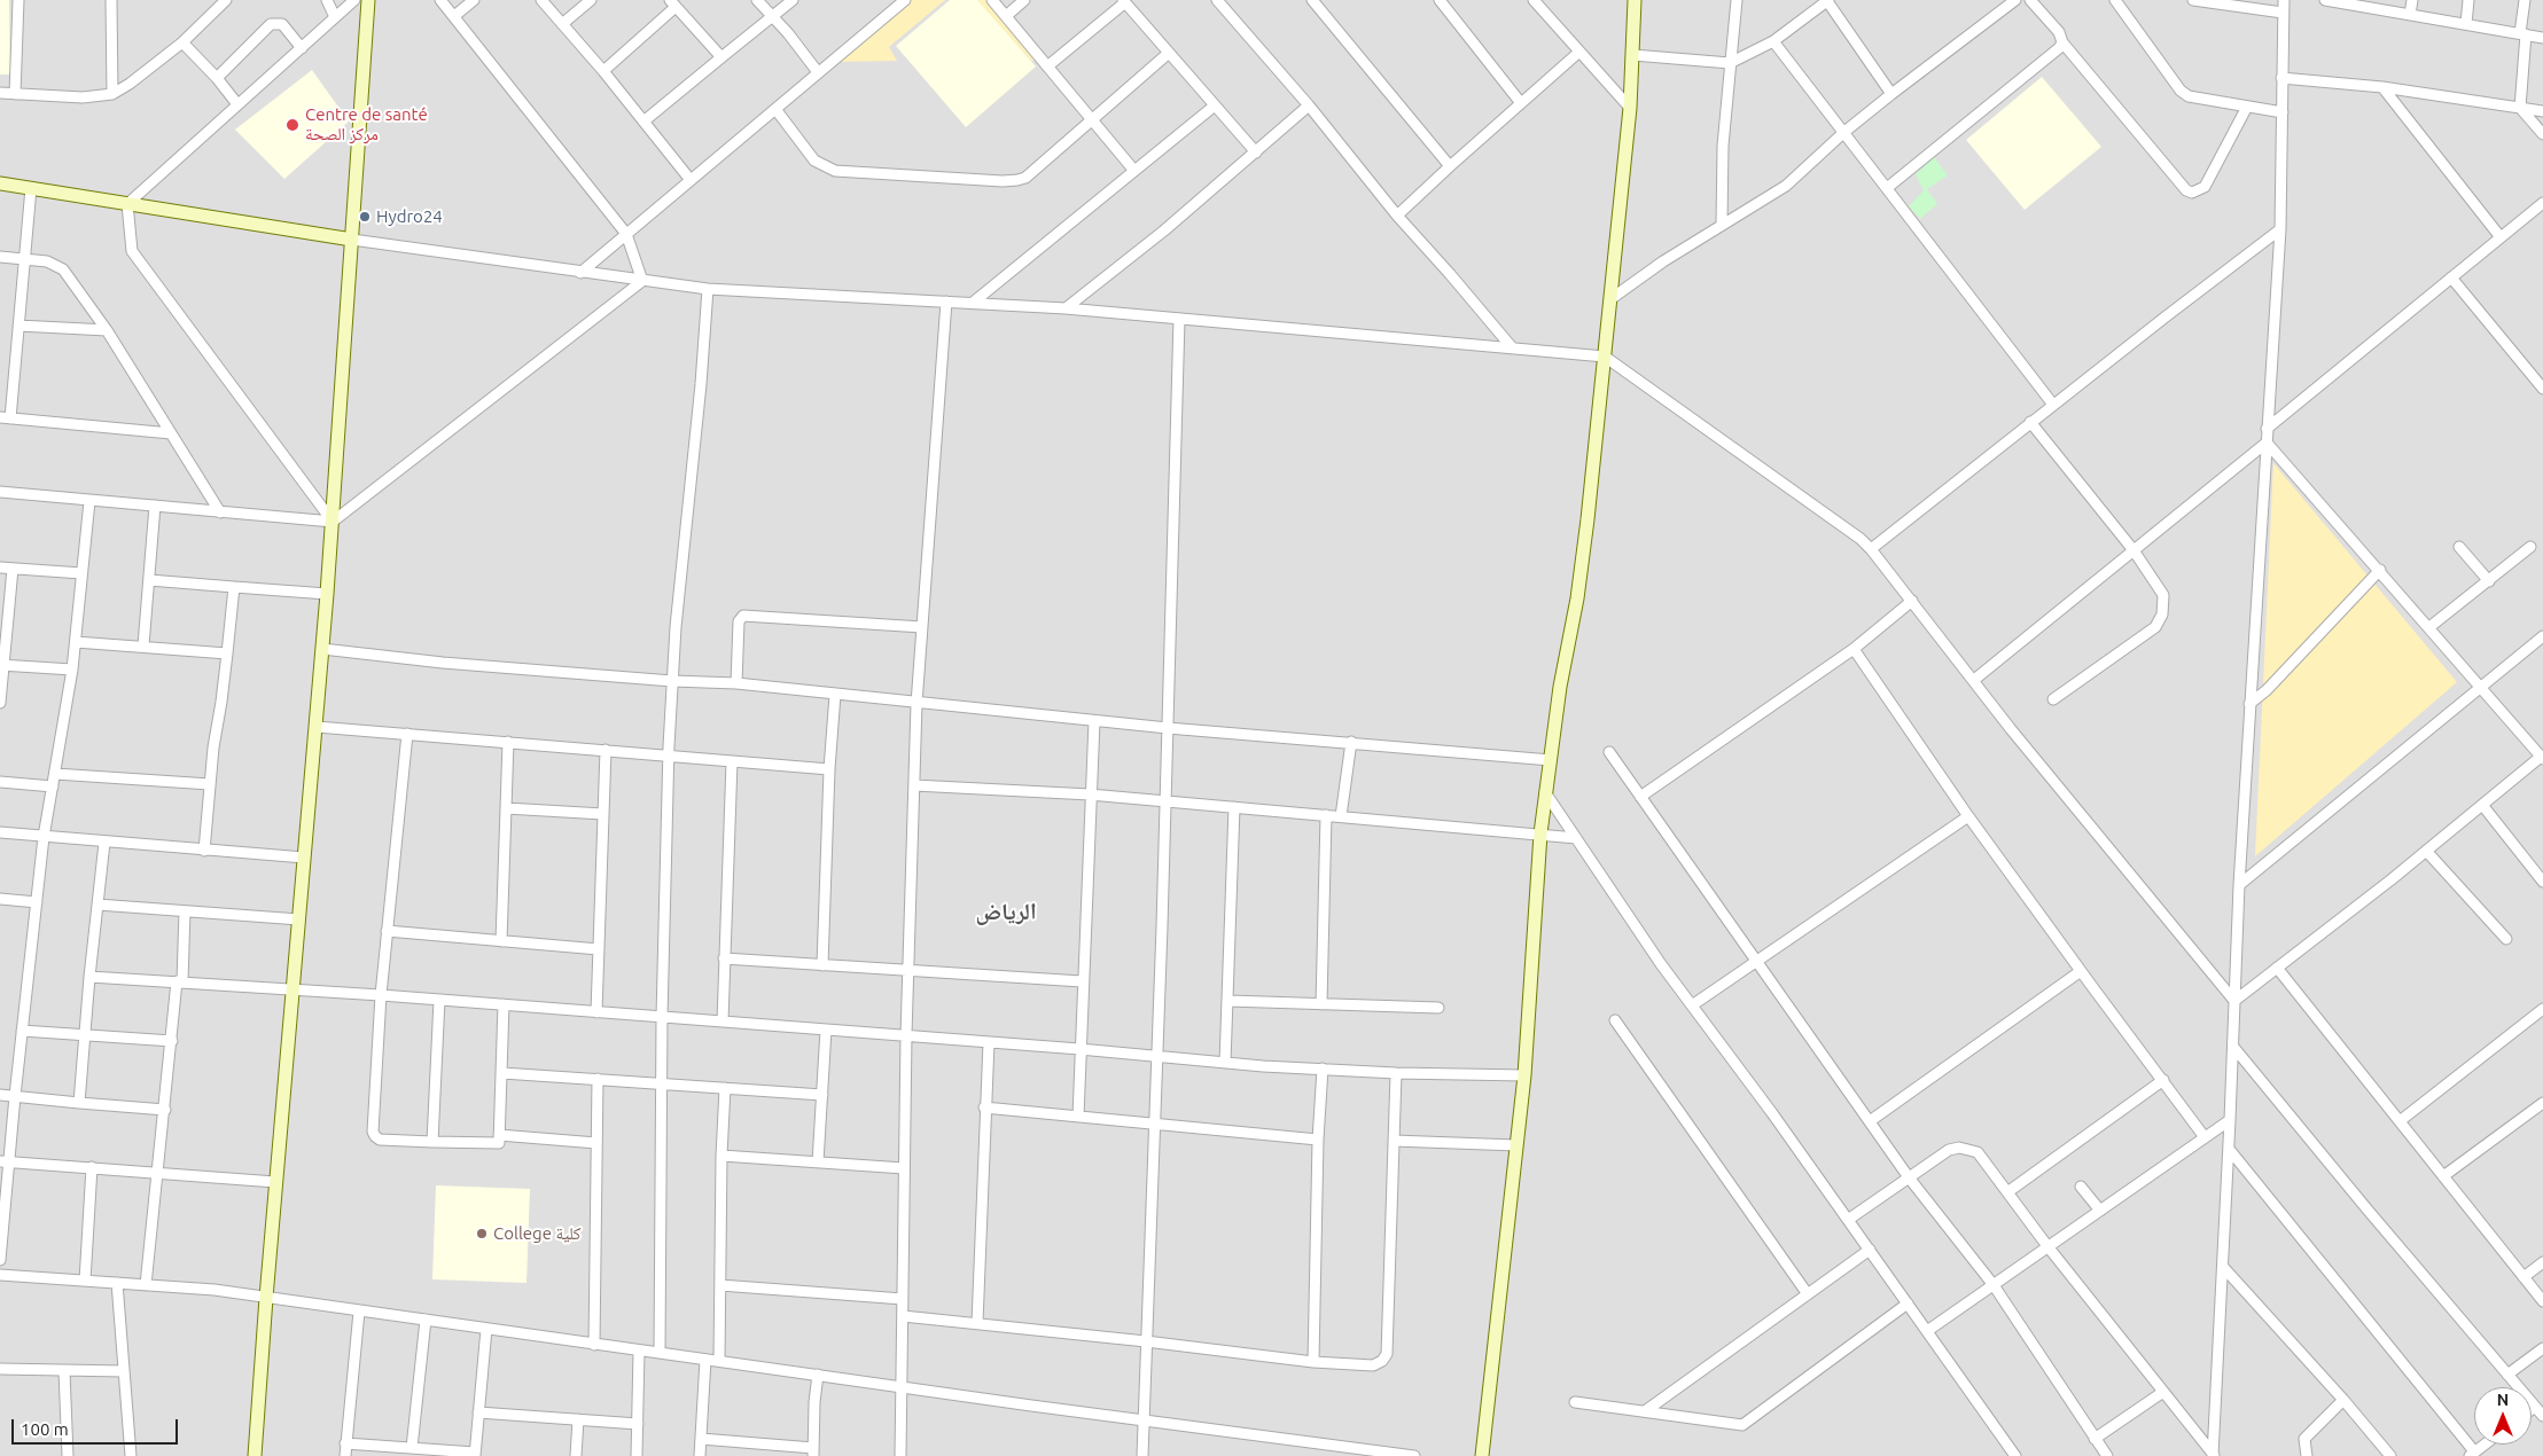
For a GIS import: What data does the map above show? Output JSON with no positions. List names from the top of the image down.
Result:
{
  "districts": ["الرياض"],
  "places": ["Centre de santé مركز الصحة", "Hydro24", "College كلية"],
  "scale_bar": "100 m",
  "north": "top"
}
